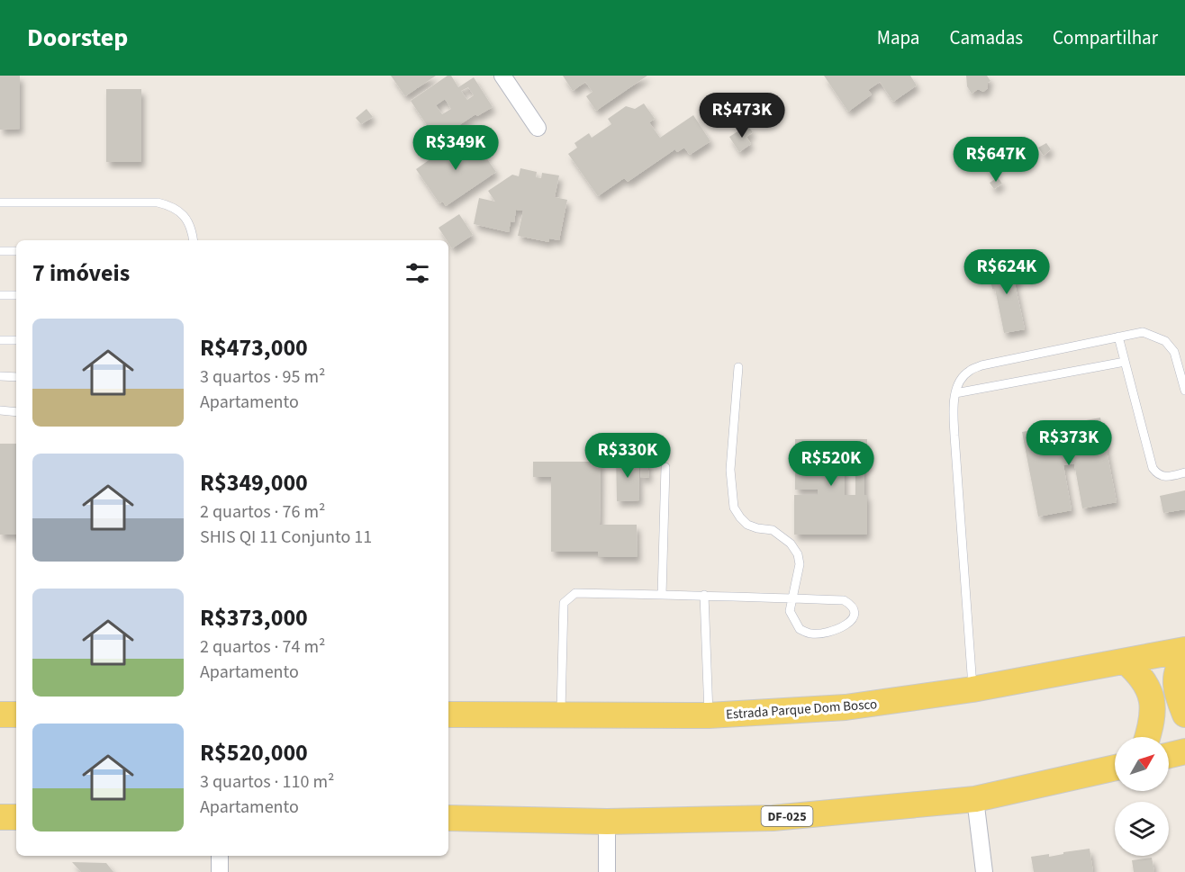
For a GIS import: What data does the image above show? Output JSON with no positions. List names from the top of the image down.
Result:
{
  "streets": {
    "main road": ["Estrada Parque Dom Bosco", "DF-025"]
  },
  "north": "top right",
  "page": {
    "header": "Doorstep",
    "nav": ["Mapa", "Camadas", "Compartilhar"],
    "price": [
      "R$473K",
      "R$349K",
      "R$647K",
      "R$624K",
      "R$373K",
      "R$330K",
      "R$520K"
    ],
    "heading": "7 imóveis",
    "list": [
      {
        "name": "R$473,000",
        "note": "3 quartos · 95 m² · Apartamento"
      },
      {
        "name": "R$349,000",
        "note": "2 quartos · 76 m² · SHIS QI 11 Conjunto 11"
      },
      {
        "name": "R$373,000",
        "note": "2 quartos · 74 m² · Apartamento"
      },
      {
        "name": "R$520,000",
        "note": "3 quartos · 110 m² · Apartamento"
      }
    ]
  }
}
